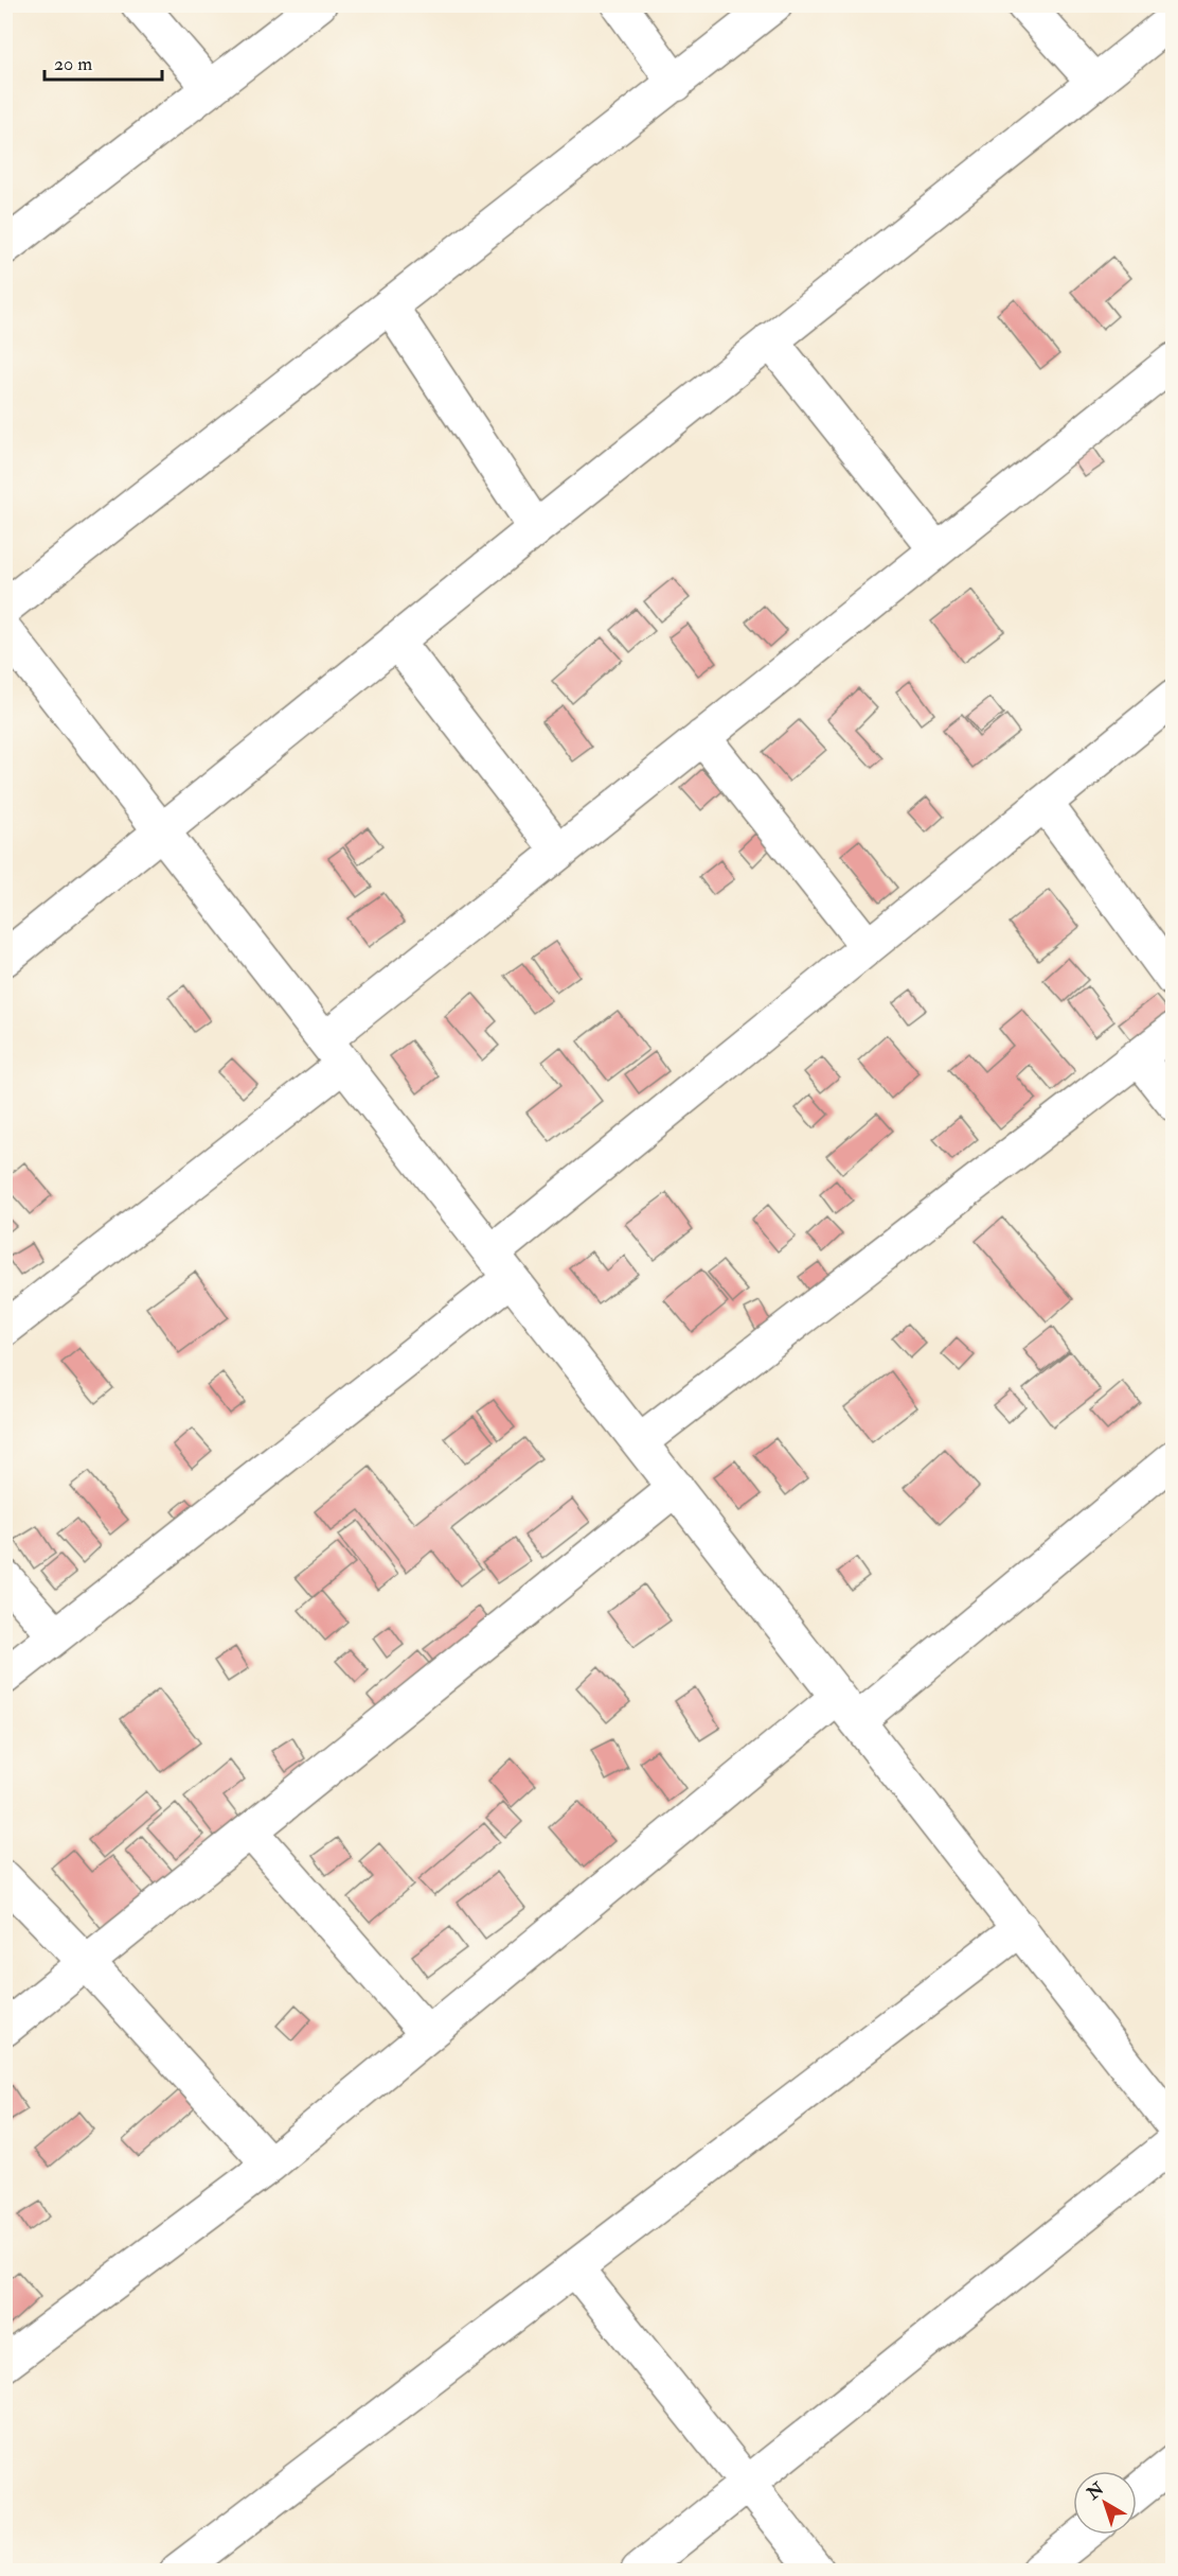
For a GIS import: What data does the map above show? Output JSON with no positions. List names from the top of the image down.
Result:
{
  "scale_bar": "20 m",
  "north": "top left"
}
